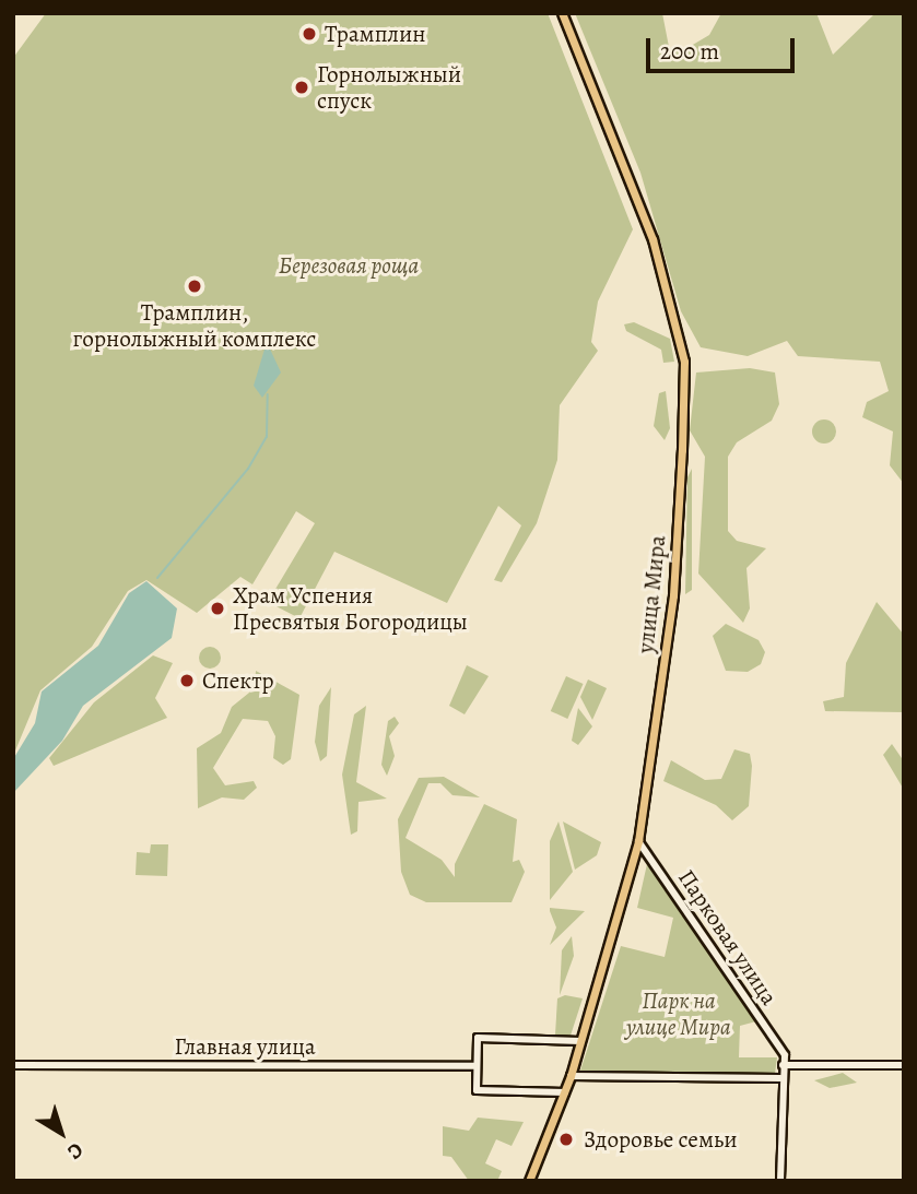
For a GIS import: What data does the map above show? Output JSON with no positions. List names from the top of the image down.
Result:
{
  "streets": {
    "main road": ["улица Мира"],
    "street": ["Парковая улица", "Главная улица"]
  },
  "crossings": [
    ["улица Мира", "Парковая улица"]
  ],
  "parks": ["Березовая роща", "Парк на улице Мира"],
  "places": [
    "Трамплин",
    "Горнолыжный спуск",
    "Трамплин, горнолыжный комплекс",
    "Храм Успения Пресвятыя Богородицы",
    "Спектр",
    "Здоровье семьи"
  ],
  "scale_bar": "200 m",
  "north": "bottom right"
}
